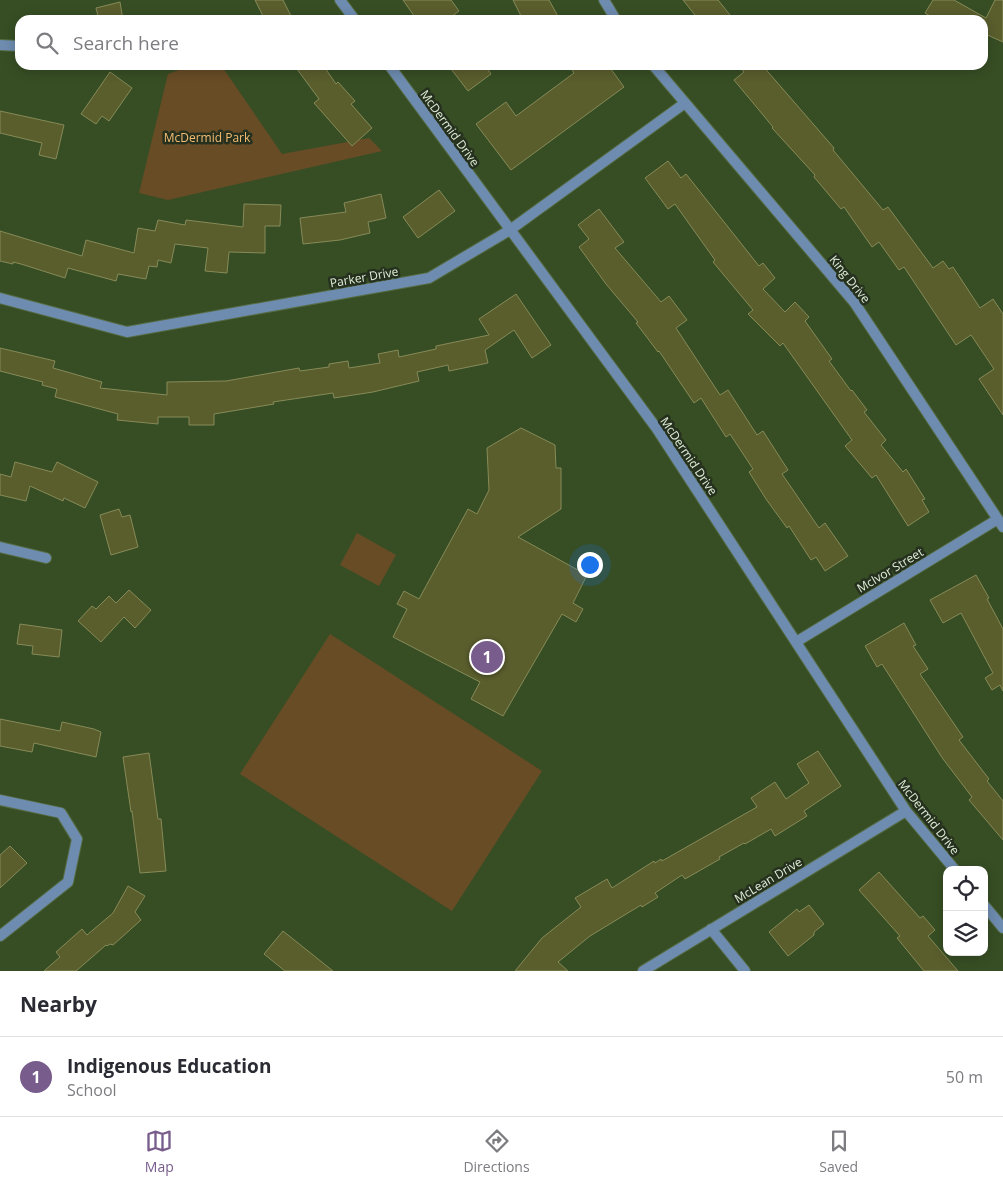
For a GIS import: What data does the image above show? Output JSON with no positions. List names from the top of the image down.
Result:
{
  "streets": {
    "street": [
      "McDermid Drive",
      "Parker Drive",
      "King Drive",
      "McIvor Street",
      "McLean Drive"
    ]
  },
  "crossings": [
    ["McDermid Drive", "Parker Drive"],
    ["McDermid Drive", "McIvor Street"],
    ["McDermid Drive", "McLean Drive"],
    ["Parker Drive", "King Drive"],
    ["King Drive", "McIvor Street"]
  ],
  "parks": ["McDermid Park"],
  "page": {
    "search": "Search here",
    "pins": "1",
    "heading": "Nearby",
    "list": [
      {
        "mark": "1",
        "name": "Indigenous Education",
        "note": "School",
        "value": "50 m"
      }
    ],
    "nav": ["Map", "Directions", "Saved"]
  }
}
